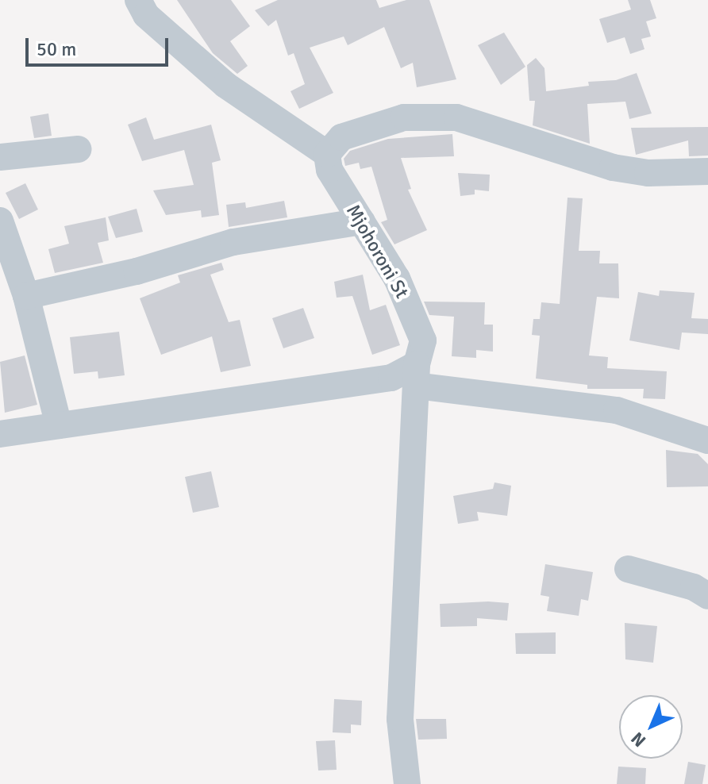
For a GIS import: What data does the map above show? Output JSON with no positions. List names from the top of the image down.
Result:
{
  "streets": {
    "street": ["Mjohoroni St"]
  },
  "scale_bar": "50 m",
  "north": "bottom left"
}
